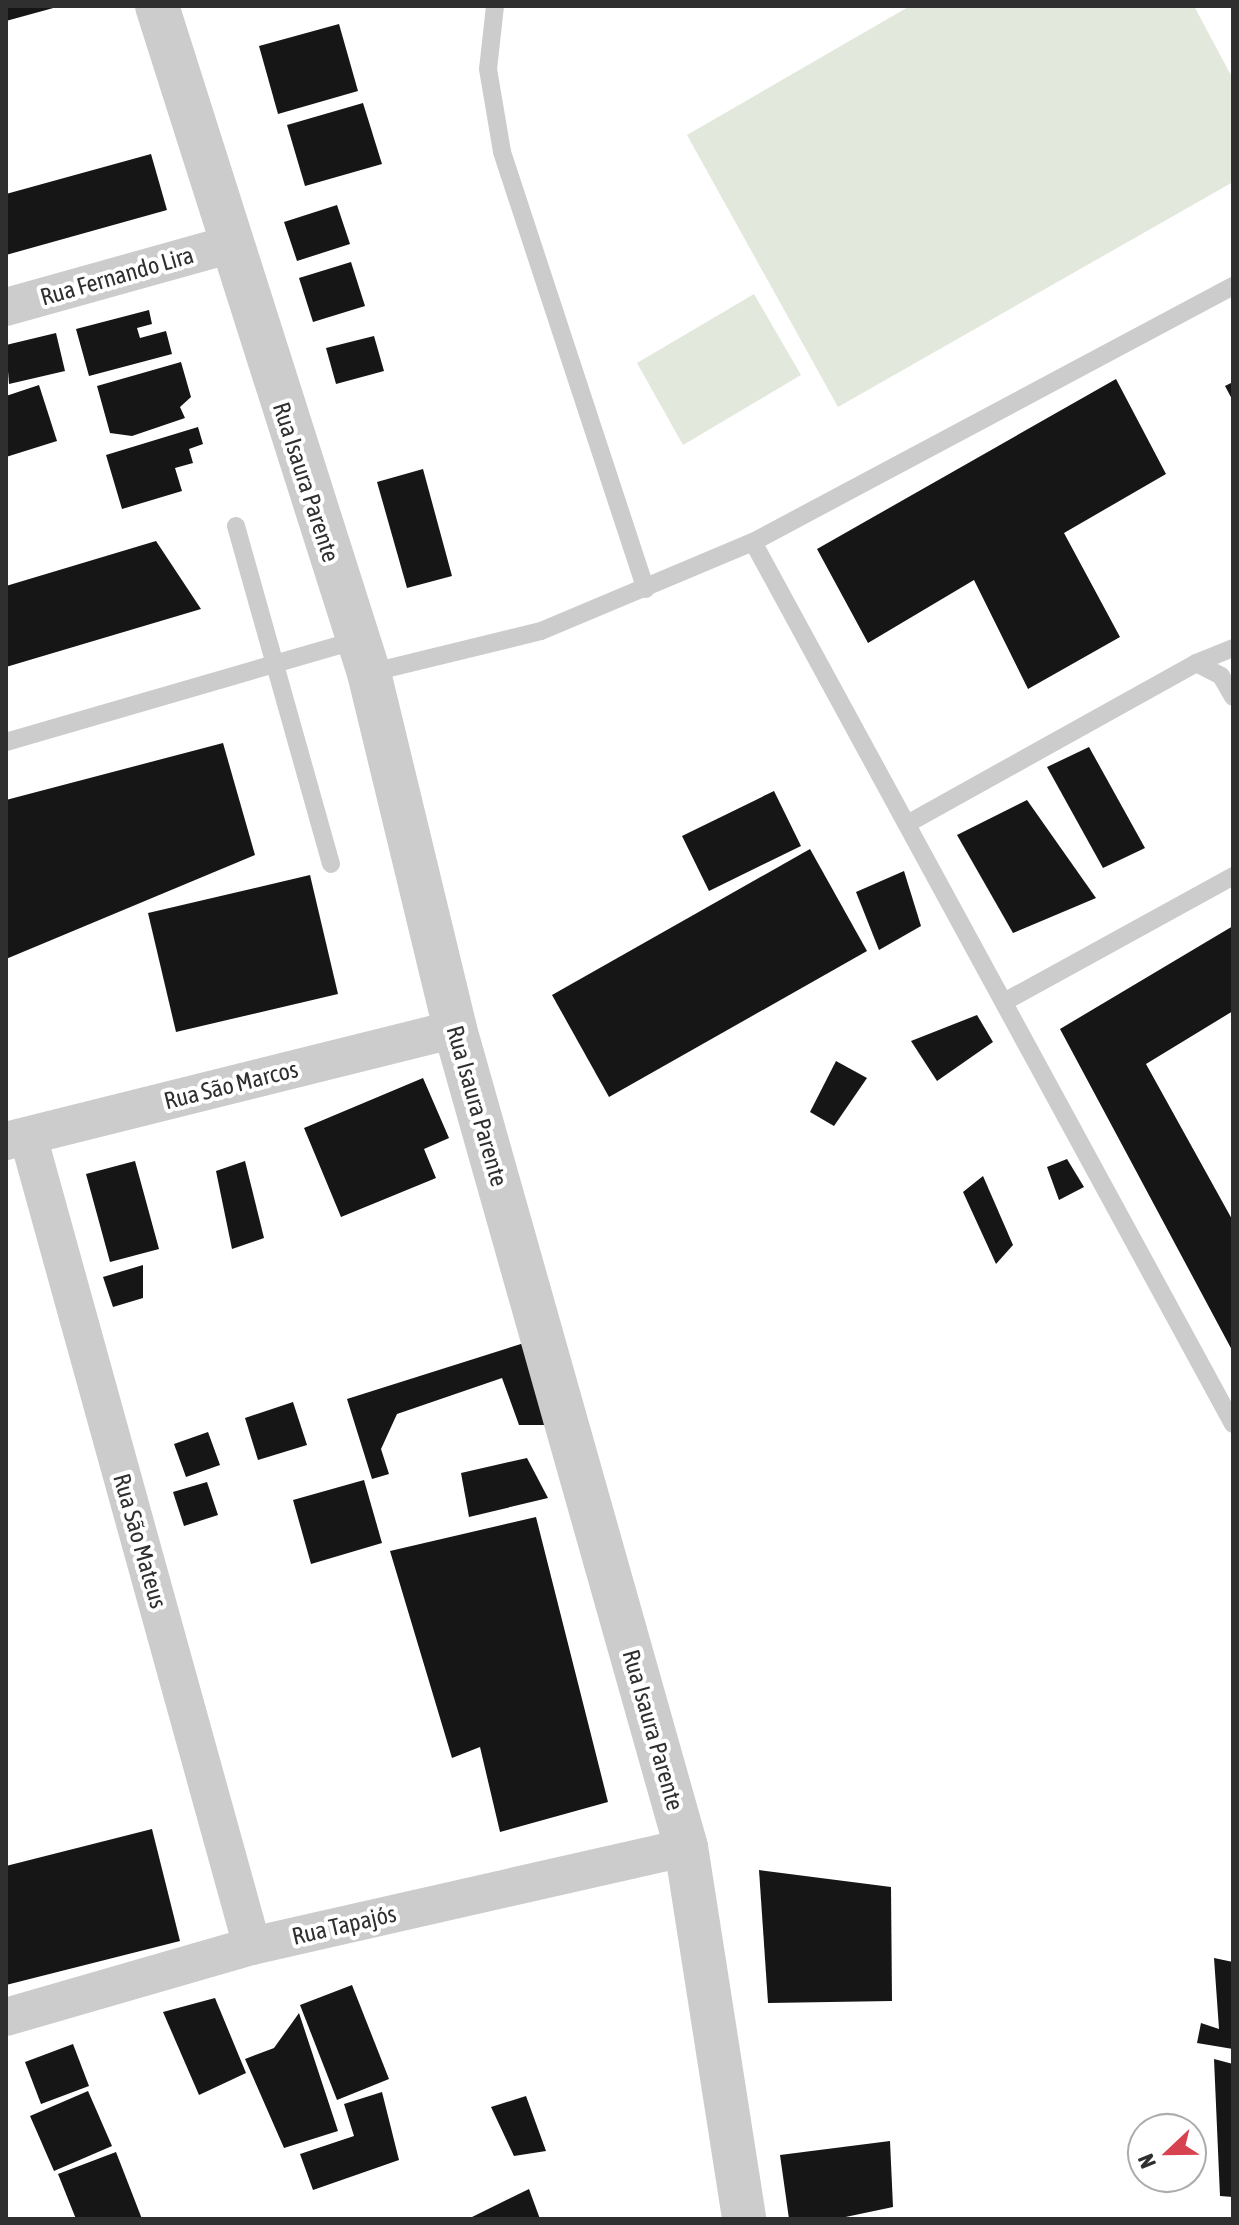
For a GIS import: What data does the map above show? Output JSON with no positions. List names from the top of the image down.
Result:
{
  "streets": {
    "street": [
      "Rua Fernando Lira",
      "Rua Isaura Parente",
      "Rua São Marcos",
      "Rua São Mateus",
      "Rua Tapajós"
    ]
  },
  "crossings": [
    ["Rua Fernando Lira", "Rua Isaura Parente"],
    ["Rua Isaura Parente", "Rua São Marcos"],
    ["Rua Isaura Parente", "Rua Tapajós"],
    ["Rua São Marcos", "Rua São Mateus"],
    ["Rua São Mateus", "Rua Tapajós"]
  ],
  "north": "left"
}
